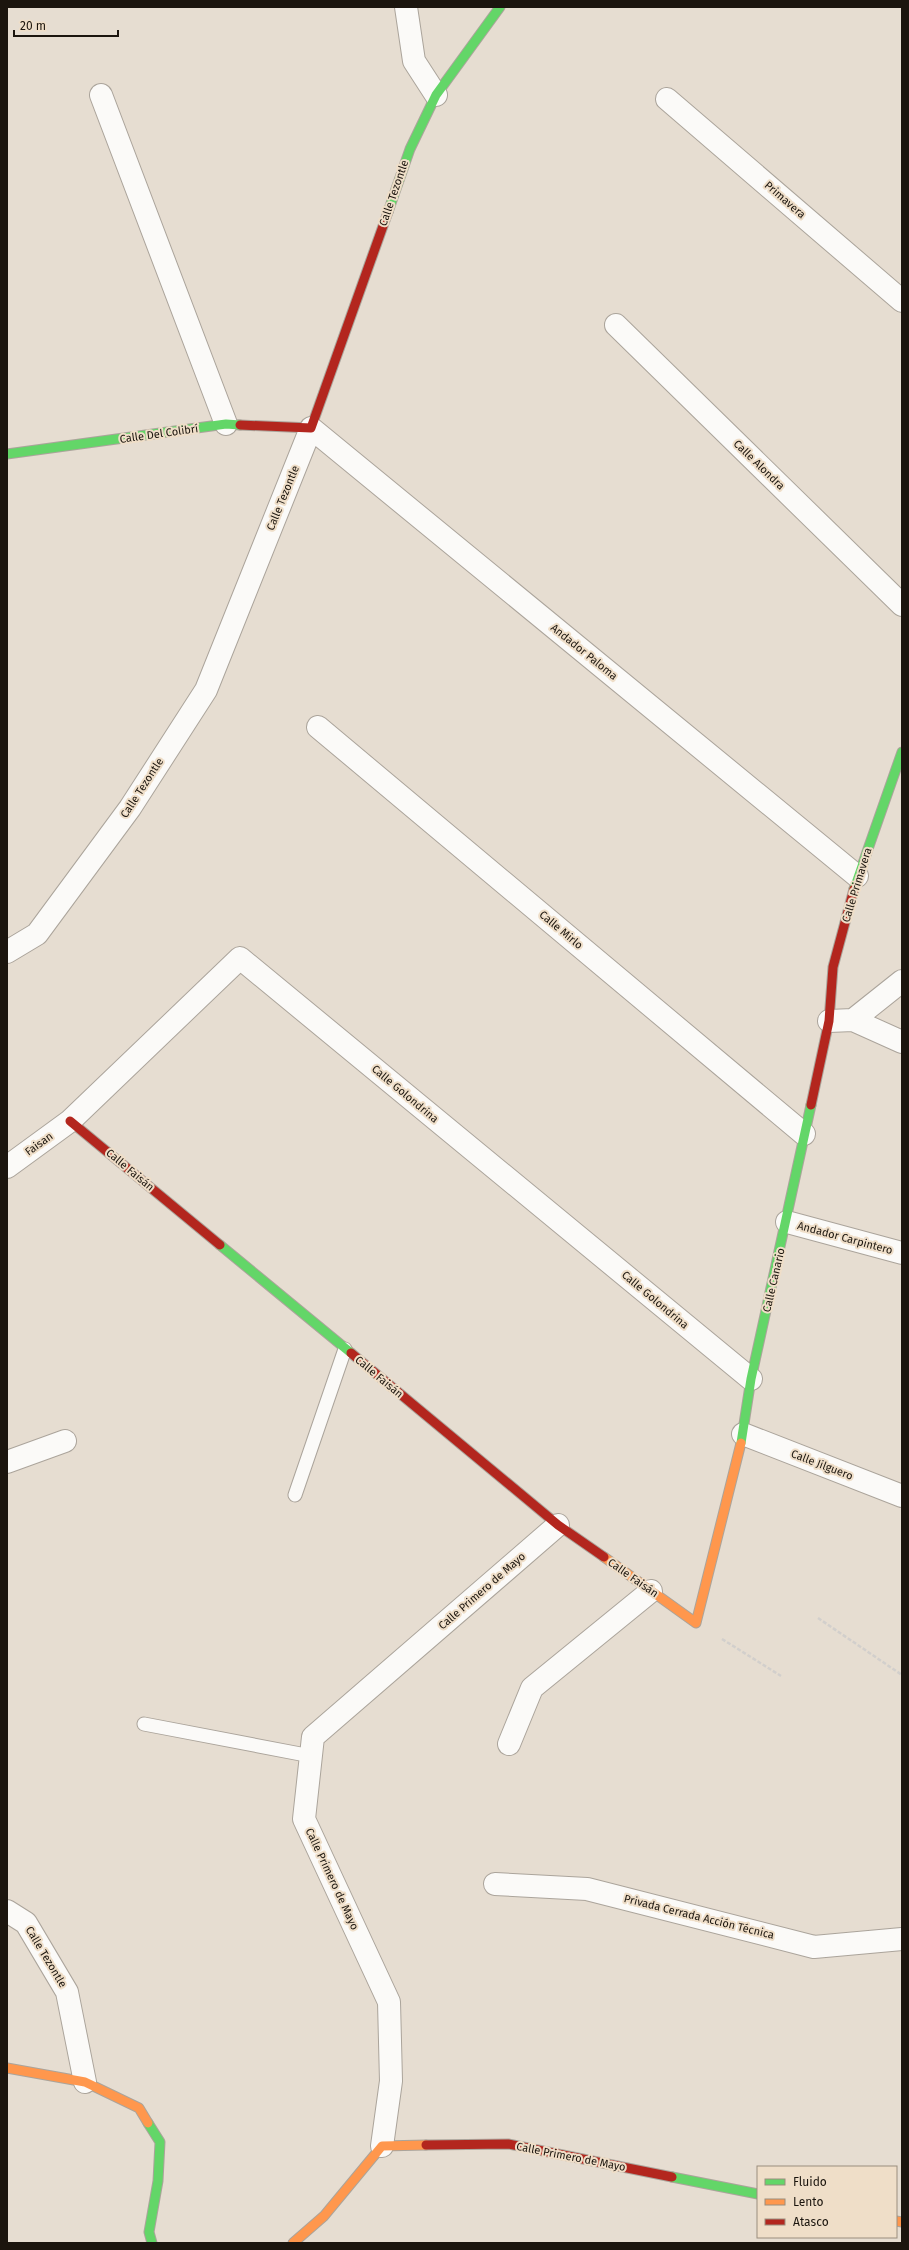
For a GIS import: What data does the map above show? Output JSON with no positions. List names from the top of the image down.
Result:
{
  "streets": {
    "street": [
      "Calle Tezontle",
      "Primavera",
      "Calle Del Colibrí",
      "Calle Alondra",
      "Andador Paloma",
      "Calle Primavera",
      "Calle Mirlo",
      "Calle Golondrina",
      "Faisan",
      "Calle Faisán",
      "Andador Carpintero",
      "Calle Canario",
      "Calle Jilguero",
      "Calle Primero de Mayo",
      "Privada Cerrada Acción Técnica"
    ]
  },
  "crossings": [
    ["Calle Tezontle", "Calle Del Colibrí"],
    ["Calle Tezontle", "Andador Paloma"],
    ["Calle Del Colibrí", "Andador Paloma"],
    ["Andador Paloma", "Calle Primavera"],
    ["Calle Primavera", "Calle Canario"],
    ["Calle Mirlo", "Calle Canario"],
    ["Calle Golondrina", "Faisan"],
    ["Calle Golondrina", "Calle Faisán"],
    ["Calle Golondrina", "Calle Canario"],
    ["Faisan", "Calle Faisán"],
    ["Calle Faisán", "Calle Canario"],
    ["Calle Faisán", "Calle Primero de Mayo"],
    ["Andador Carpintero", "Calle Canario"],
    ["Calle Canario", "Calle Jilguero"]
  ],
  "legend": ["Fluido", "Lento", "Atasco"],
  "scale_bar": "20 m"
}
